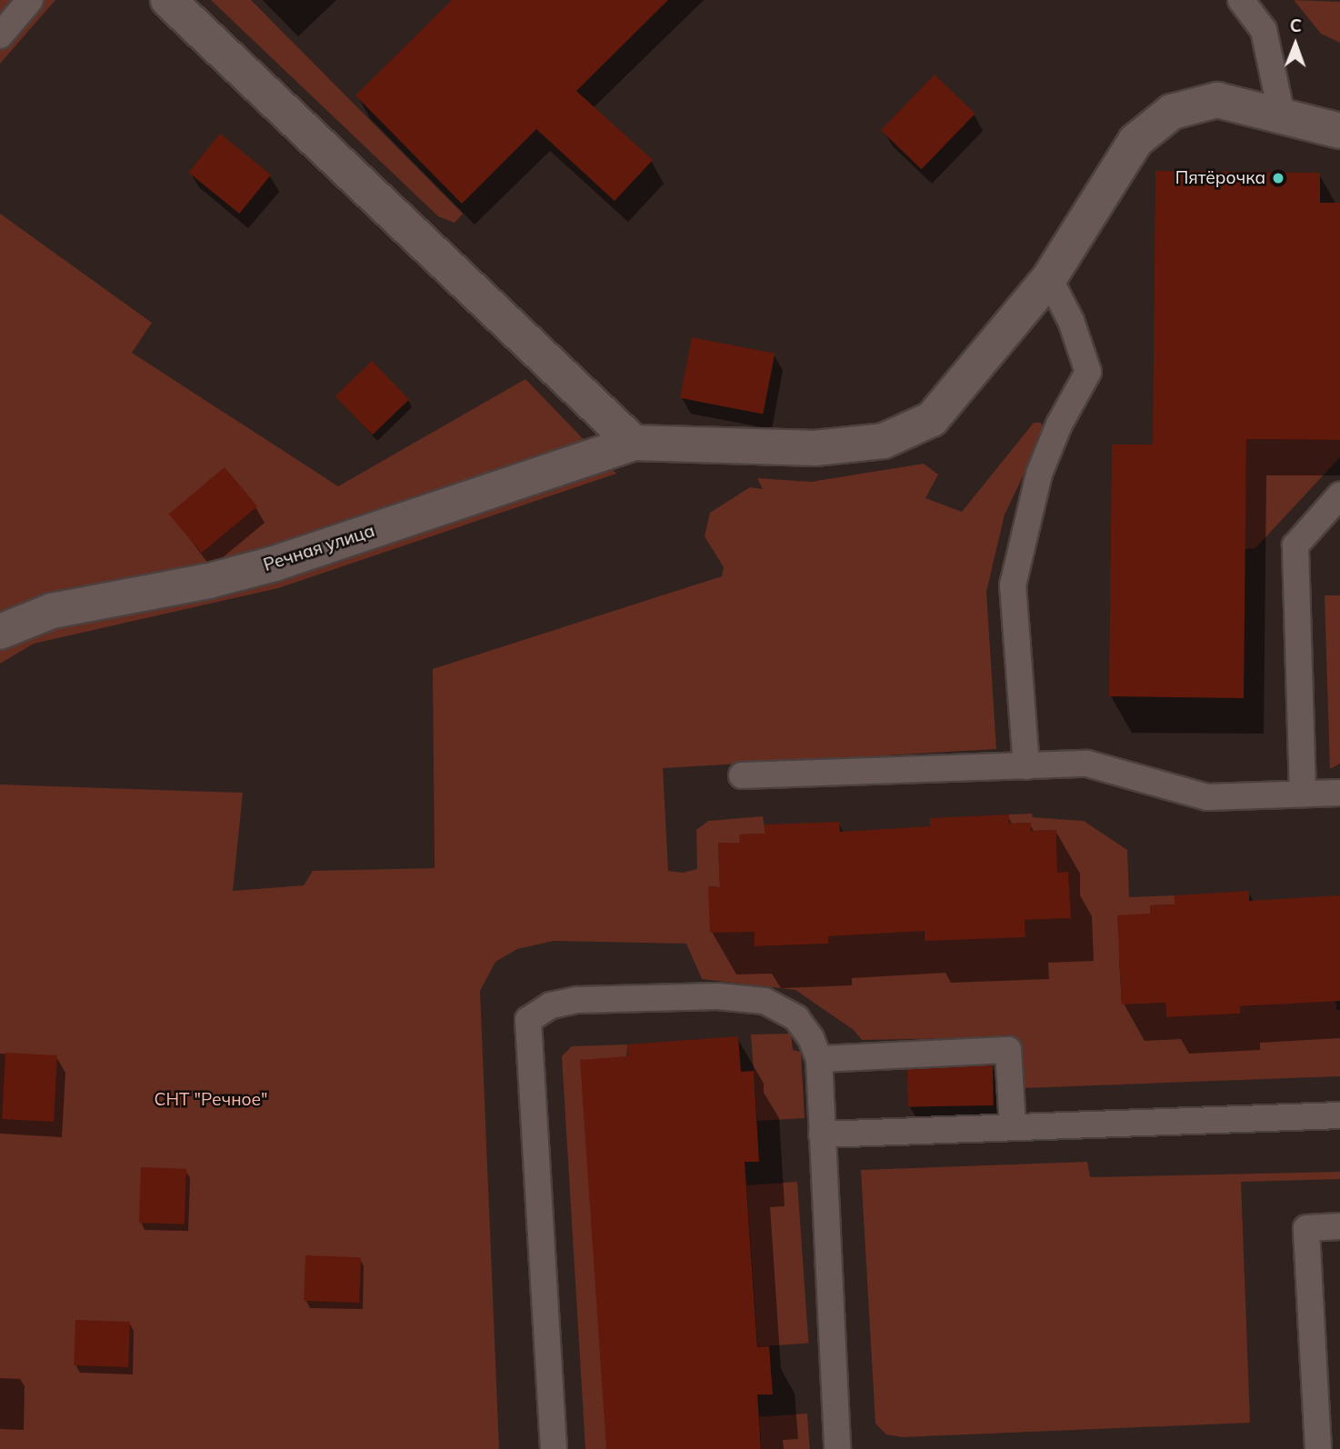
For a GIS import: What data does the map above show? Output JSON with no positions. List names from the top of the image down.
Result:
{
  "streets": {
    "street": ["Речная улица"]
  },
  "parks": ["СНТ \"Речное\""],
  "places": ["Пятёрочка"],
  "north": "top"
}
